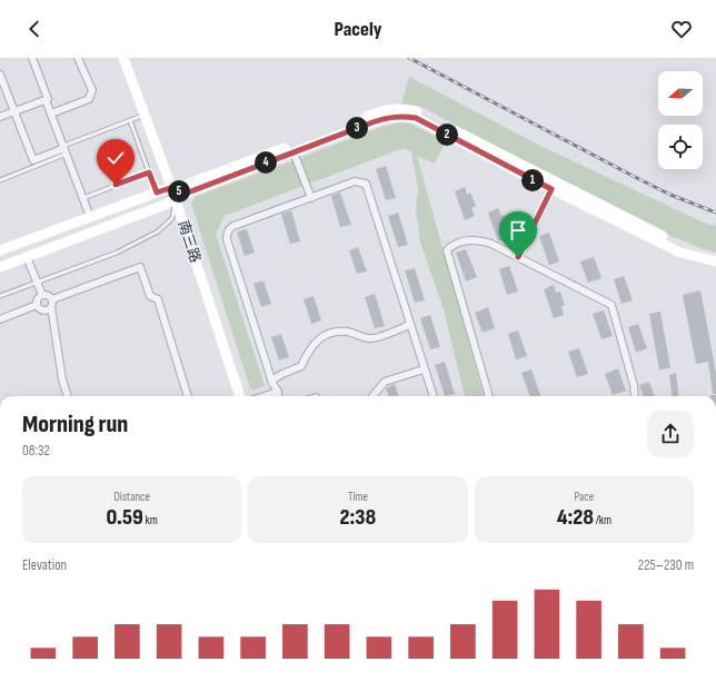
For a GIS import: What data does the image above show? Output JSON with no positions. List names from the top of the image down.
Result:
{
  "streets": {
    "main road": ["南三路"]
  },
  "north": "left",
  "page": {
    "header": "Pacely",
    "pins": [
      "3",
      "2",
      "4",
      "1",
      "5"
    ],
    "heading": ["Morning run", "08:32"],
    "stats": [
      ["Distance", "0.59 km"],
      ["Time", "2:38"],
      ["Pace", "4:28 /km"]
    ],
    "chart": ["Elevation", "225–230 m"]
  }
}
